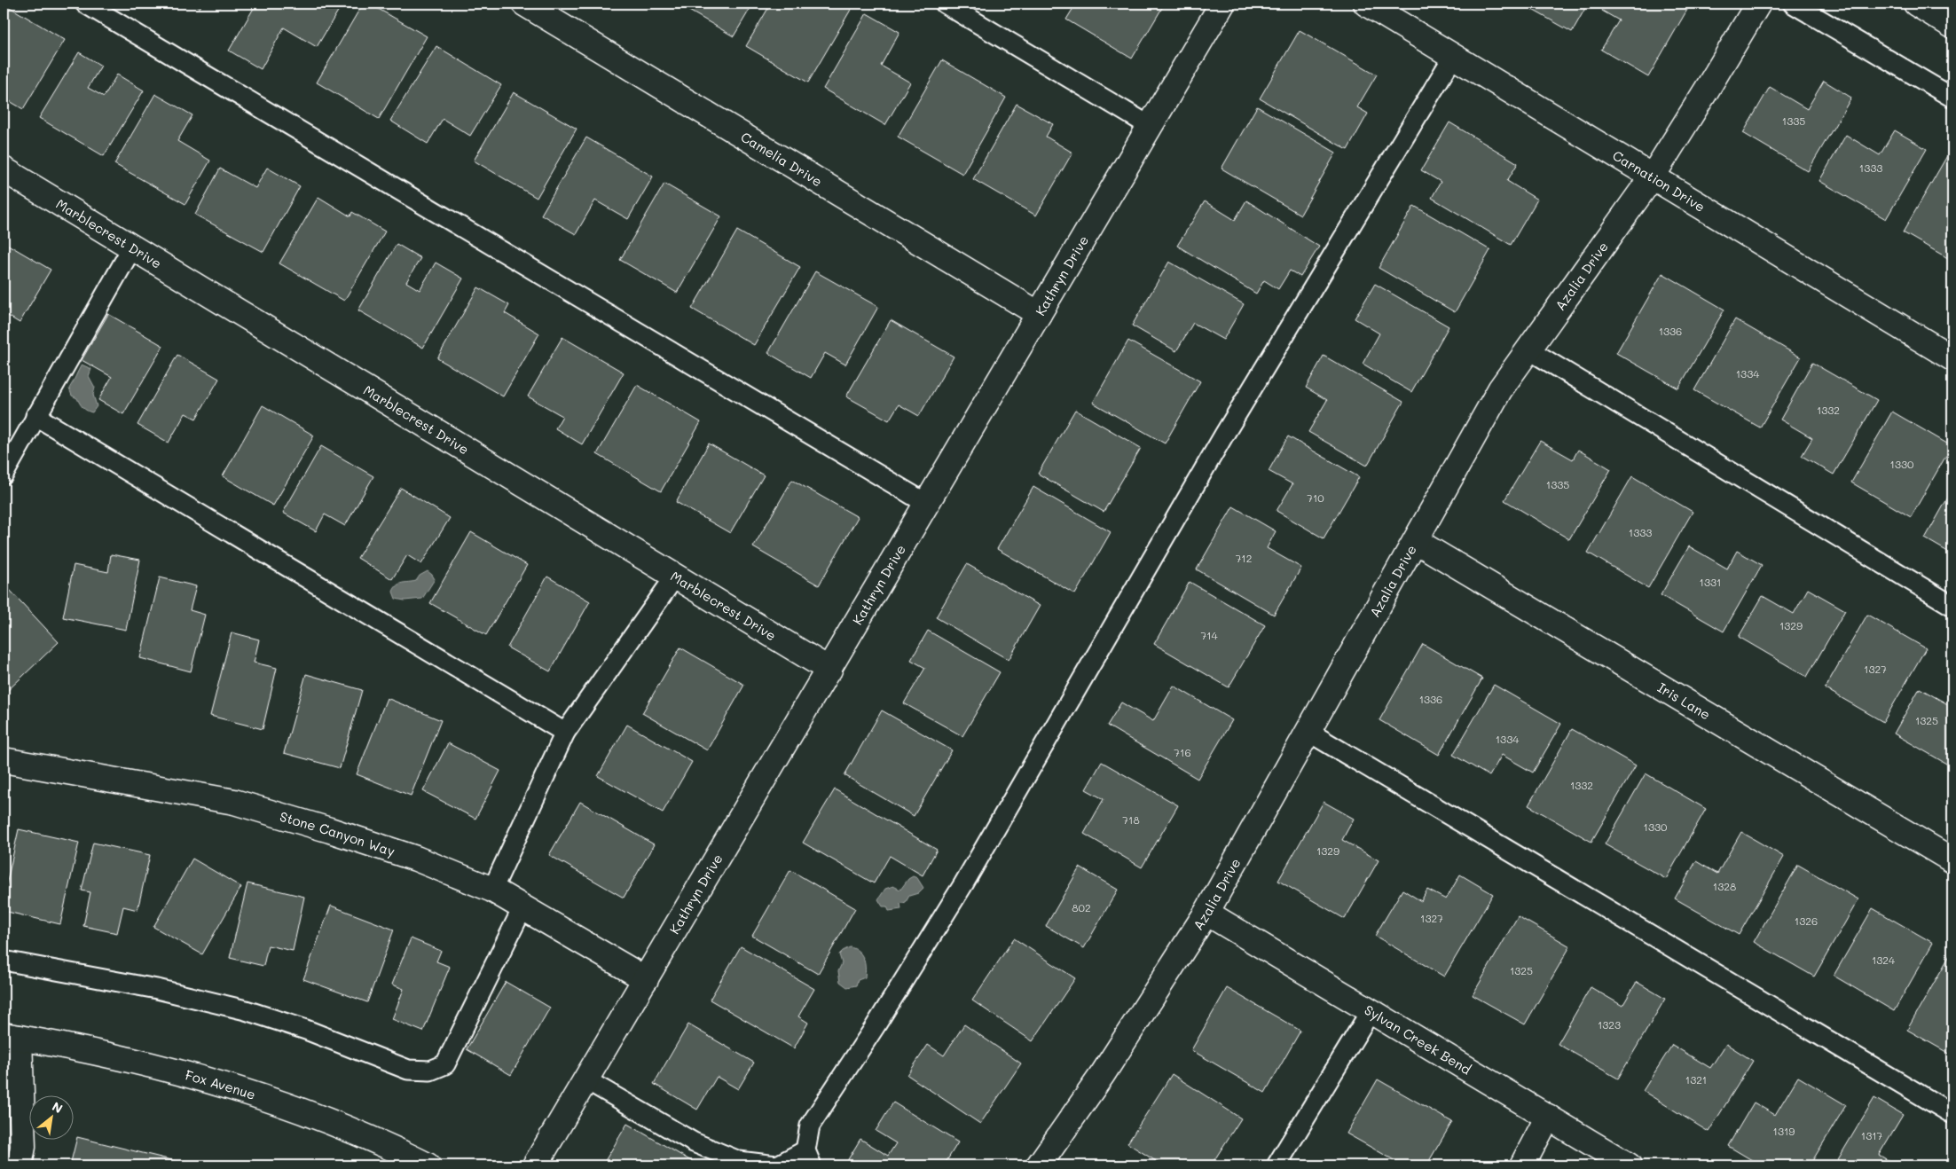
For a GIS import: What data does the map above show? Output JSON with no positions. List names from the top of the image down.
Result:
{
  "streets": {
    "street": [
      "Camelia Drive",
      "Carnation Drive",
      "Marblecrest Drive",
      "Kathryn Drive",
      "Azalia Drive",
      "Iris Lane",
      "Stone Canyon Way",
      "Sylvan Creek Bend",
      "Fox Avenue"
    ]
  },
  "crossings": [
    ["Camelia Drive", "Kathryn Drive"],
    ["Carnation Drive", "Azalia Drive"],
    ["Marblecrest Drive", "Kathryn Drive"],
    ["Kathryn Drive", "Stone Canyon Way"],
    ["Azalia Drive", "Iris Lane"],
    ["Azalia Drive", "Sylvan Creek Bend"]
  ],
  "house_numbers": [
    "1335",
    "1333",
    "1336",
    "1334",
    "1332",
    "1330",
    "1335",
    "710",
    "1333",
    "712",
    "1331",
    "1329",
    "714",
    "1327",
    "1336",
    "1325",
    "1334",
    "716",
    "1332",
    "718",
    "1330",
    "1329",
    "1328",
    "802",
    "1327",
    "1326",
    "1324",
    "1325",
    "1323",
    "1321",
    "1319",
    "1317"
  ],
  "north": "top right"
}
